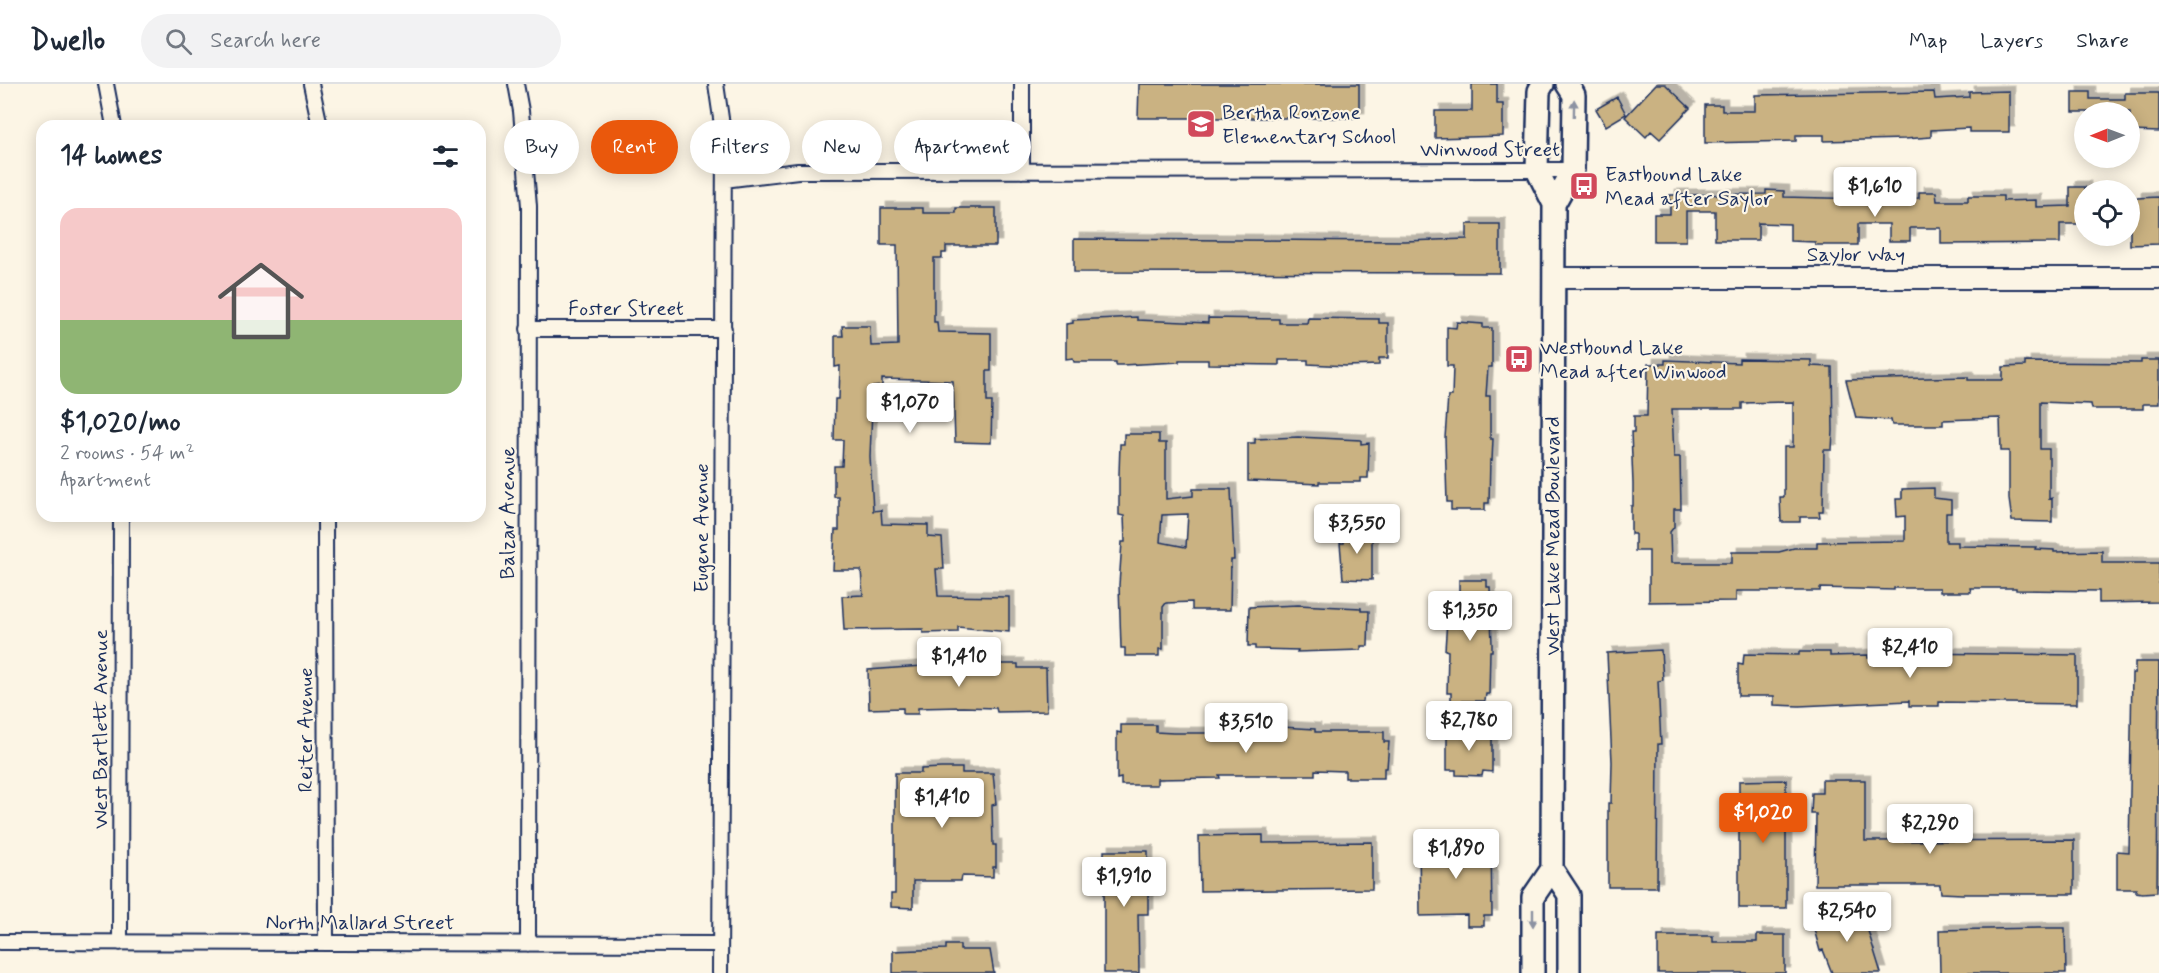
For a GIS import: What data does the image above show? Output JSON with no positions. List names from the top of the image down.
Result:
{
  "streets": {
    "main road": ["West Lake Mead Boulevard"],
    "street": [
      "Winwood Street",
      "Saylor Way",
      "Foster Street",
      "Balzar Avenue",
      "Eugene Avenue",
      "West Bartlett Avenue",
      "Reiter Avenue",
      "North Mallard Street"
    ]
  },
  "crossings": [
    ["Winwood Street", "Eugene Avenue"],
    ["Winwood Street", "West Lake Mead Boulevard"],
    ["Saylor Way", "West Lake Mead Boulevard"],
    ["Foster Street", "Balzar Avenue"],
    ["Foster Street", "Eugene Avenue"],
    ["Balzar Avenue", "North Mallard Street"],
    ["Eugene Avenue", "North Mallard Street"],
    ["West Bartlett Avenue", "North Mallard Street"],
    ["Reiter Avenue", "North Mallard Street"]
  ],
  "places": {
    "school or university": ["Bertha Ronzone Elementary School"],
    "bus stop": ["Eastbound Lake Mead after Saylor", "Westbound Lake Mead after Winwood"]
  },
  "north": "left",
  "page": {
    "header": "Dwello",
    "search": "Search here",
    "nav": ["Map", "Layers", "Share"],
    "chip": [
      "Buy",
      "Rent",
      "Filters",
      "New",
      "Apartment"
    ],
    "heading": "14 homes",
    "price": [
      "$1,610",
      "$1,070",
      "$3,550",
      "$1,350",
      "$2,410",
      "$1,410",
      "$2,780",
      "$3,510",
      "$1,410",
      "$1,020",
      "$2,290",
      "$1,890",
      "$1,910",
      "$2,540"
    ],
    "list": [
      {
        "name": "$1,020/mo",
        "note": "2 rooms · 54 m² · Apartment"
      }
    ]
  }
}
